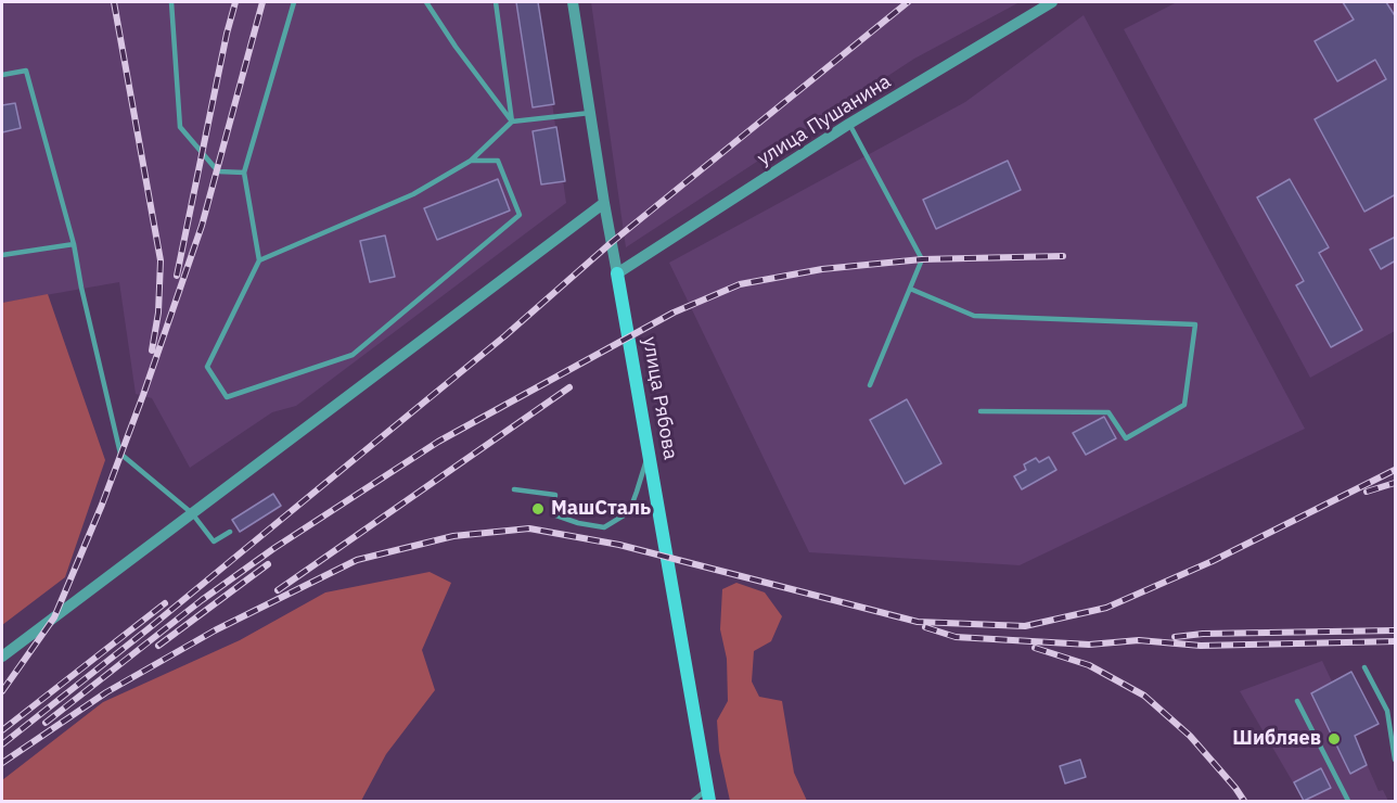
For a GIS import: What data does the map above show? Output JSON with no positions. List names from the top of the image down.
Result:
{
  "streets": {
    "main road": ["улица Рябова"],
    "street": ["улица Пушанина"]
  },
  "crossings": [
    ["улица Пушанина", "улица Рябова"]
  ],
  "places": ["МашСталь", "Шибляев"]
}
